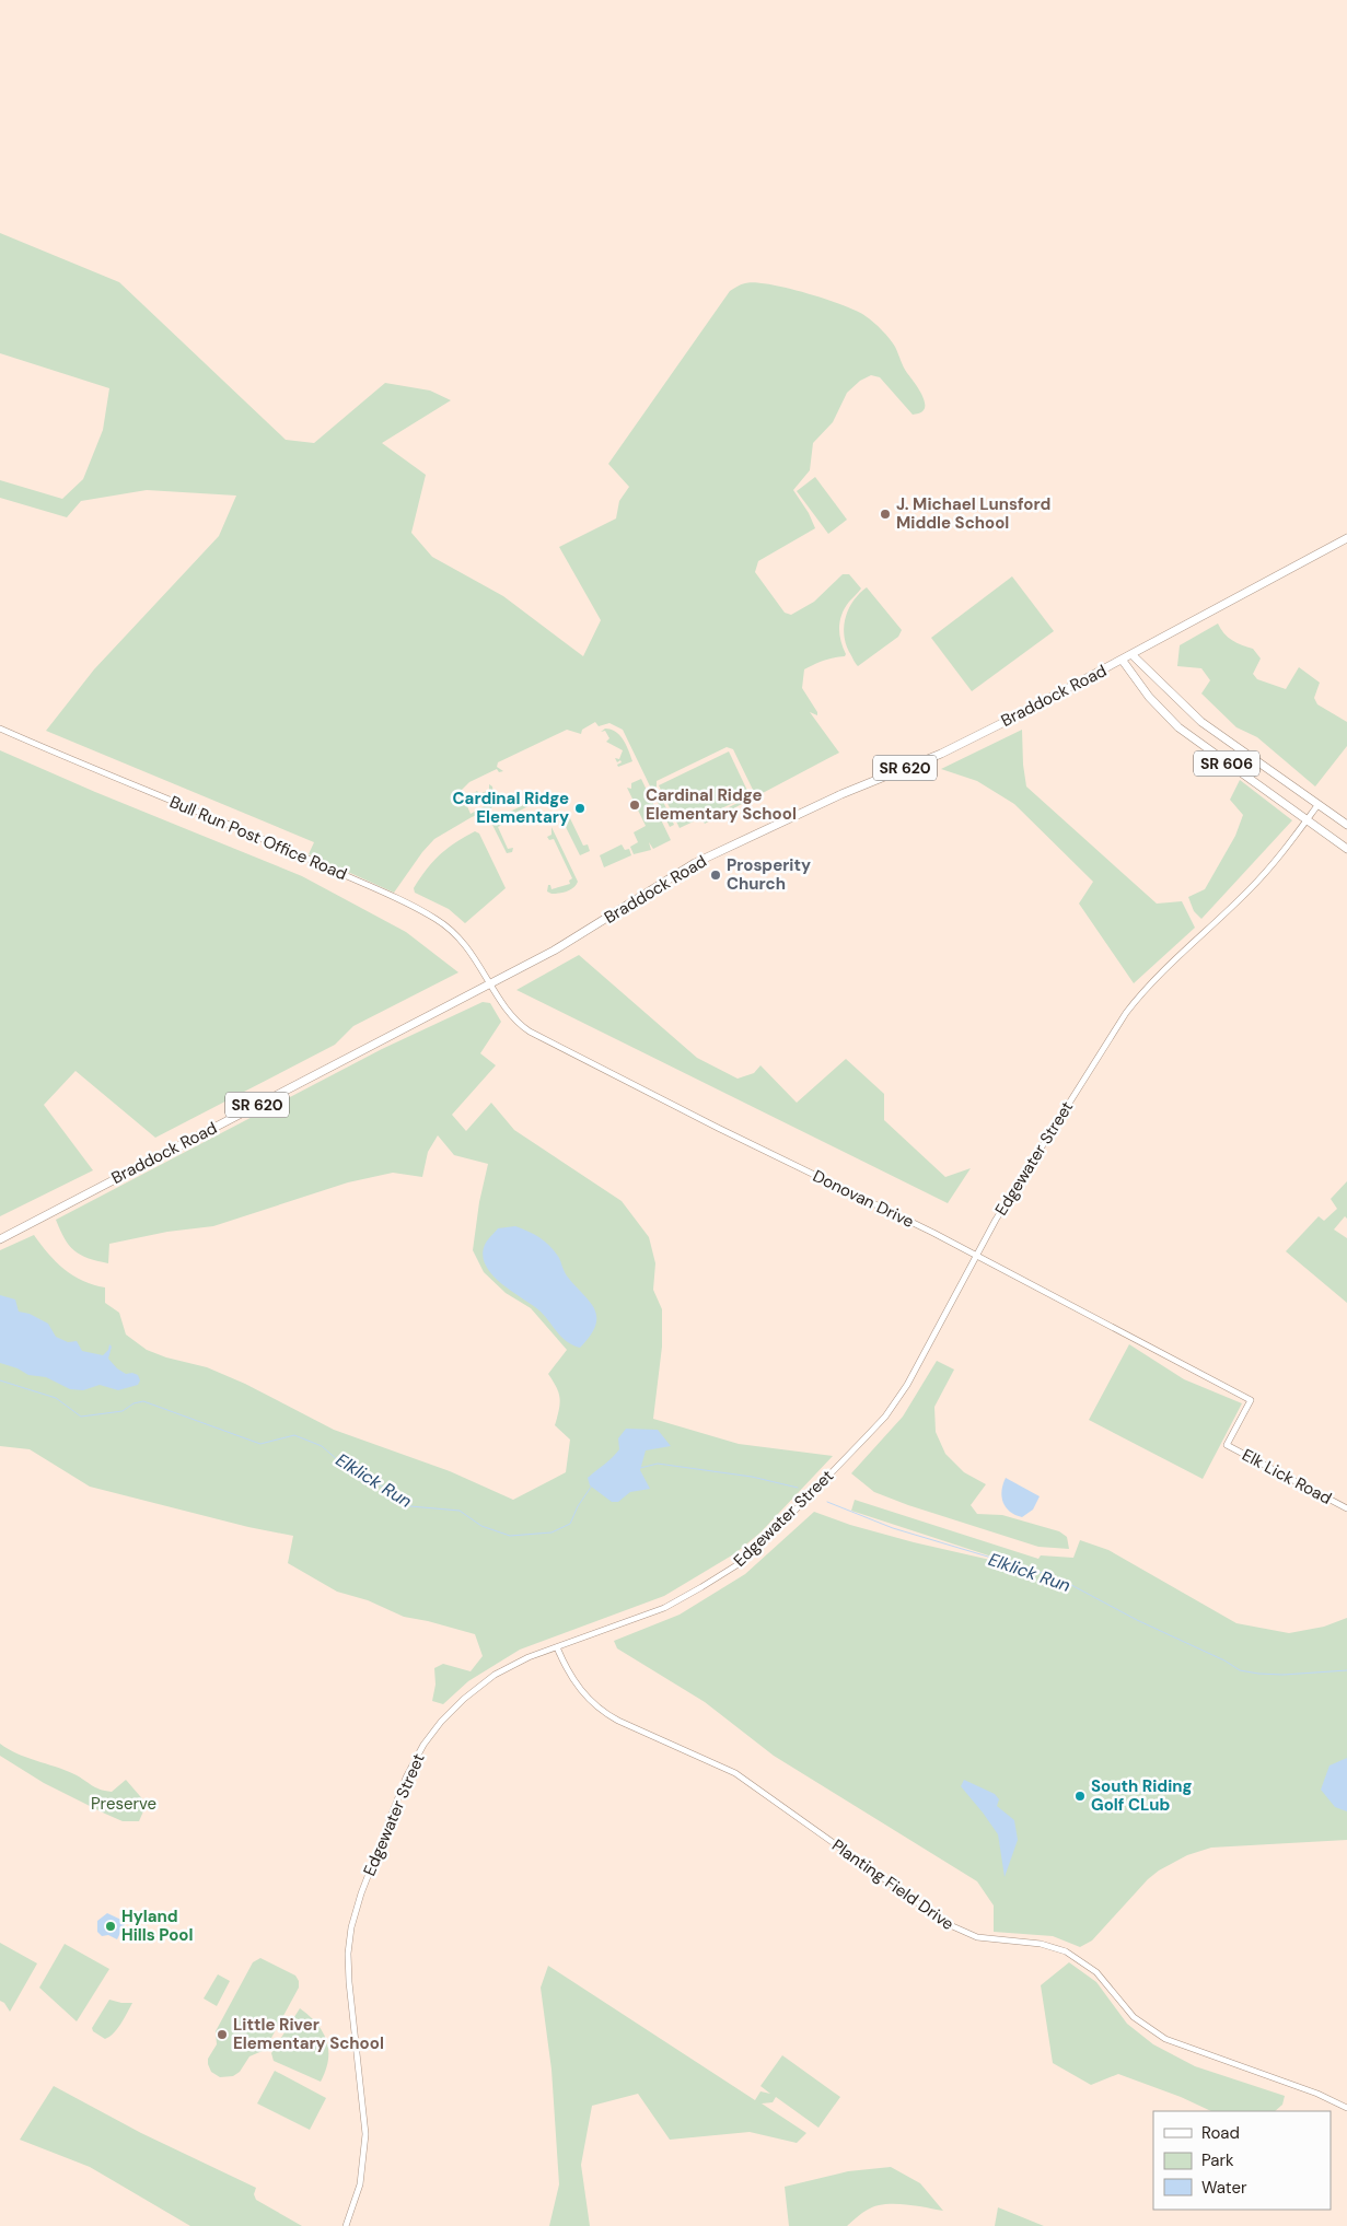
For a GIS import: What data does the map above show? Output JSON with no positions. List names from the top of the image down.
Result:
{
  "streets": {
    "main road": ["Braddock Road", "SR 606", "SR 620"],
    "street": [
      "Bull Run Post Office Road",
      "Edgewater Street",
      "Donovan Drive",
      "Elk Lick Road",
      "Planting Field Drive"
    ]
  },
  "crossings": [
    ["Braddock Road", "SR 606"],
    ["Braddock Road", "Bull Run Post Office Road"],
    ["Braddock Road", "Donovan Drive"],
    ["SR 606", "Edgewater Street"],
    ["Bull Run Post Office Road", "Donovan Drive"],
    ["Edgewater Street", "Donovan Drive"],
    ["Edgewater Street", "Planting Field Drive"],
    ["Donovan Drive", "Elk Lick Road"]
  ],
  "water": ["Elklick Run"],
  "parks": ["Preserve"],
  "places": [
    "J. Michael Lunsford Middle School",
    "Cardinal Ridge Elementary School",
    "Cardinal Ridge Elementary",
    "Prosperity Church",
    "South Riding Golf CLub",
    "Hyland Hills Pool",
    "Little River Elementary School"
  ],
  "legend": ["Road", "Park", "Water"]
}
